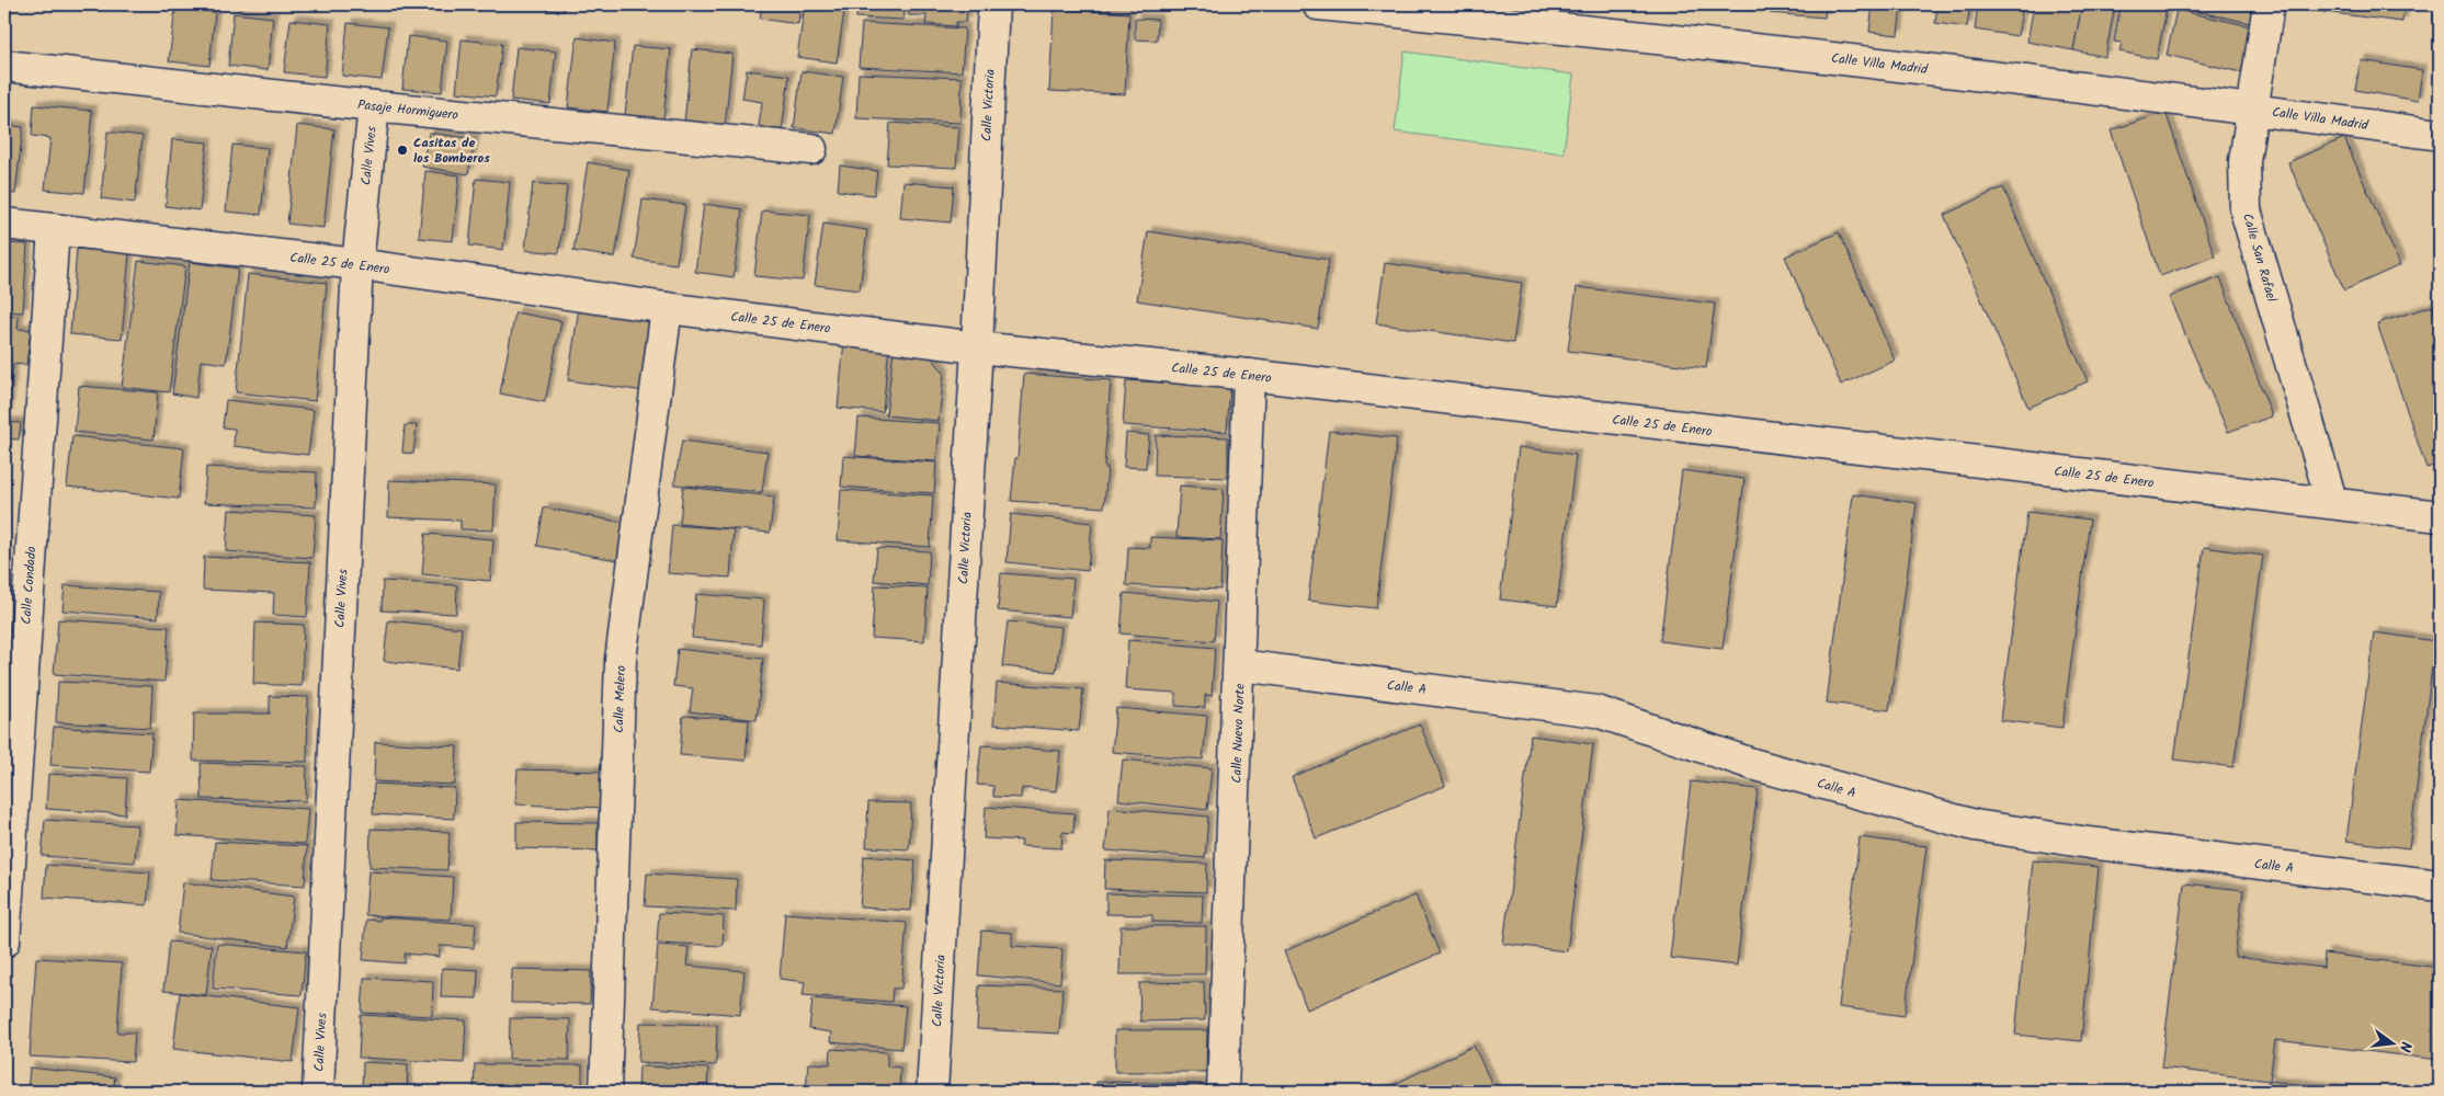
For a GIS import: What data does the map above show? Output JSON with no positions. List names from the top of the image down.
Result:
{
  "streets": {
    "street": [
      "Calle Villa Madrid",
      "Calle Victoria",
      "Pasaje Hormiguero",
      "Calle Vives",
      "Calle San Rafael",
      "Calle 25 de Enero",
      "Calle Condado",
      "Calle A",
      "Calle Melero",
      "Calle Nuevo Norte"
    ]
  },
  "crossings": [
    ["Calle Villa Madrid", "Calle San Rafael"],
    ["Calle Victoria", "Calle 25 de Enero"],
    ["Pasaje Hormiguero", "Calle Vives"],
    ["Calle Vives", "Calle 25 de Enero"],
    ["Calle San Rafael", "Calle 25 de Enero"],
    ["Calle 25 de Enero", "Calle Condado"],
    ["Calle 25 de Enero", "Calle Melero"],
    ["Calle 25 de Enero", "Calle Nuevo Norte"],
    ["Calle A", "Calle Nuevo Norte"]
  ],
  "places": ["Casitas de los Bomberos"],
  "north": "right"
}
